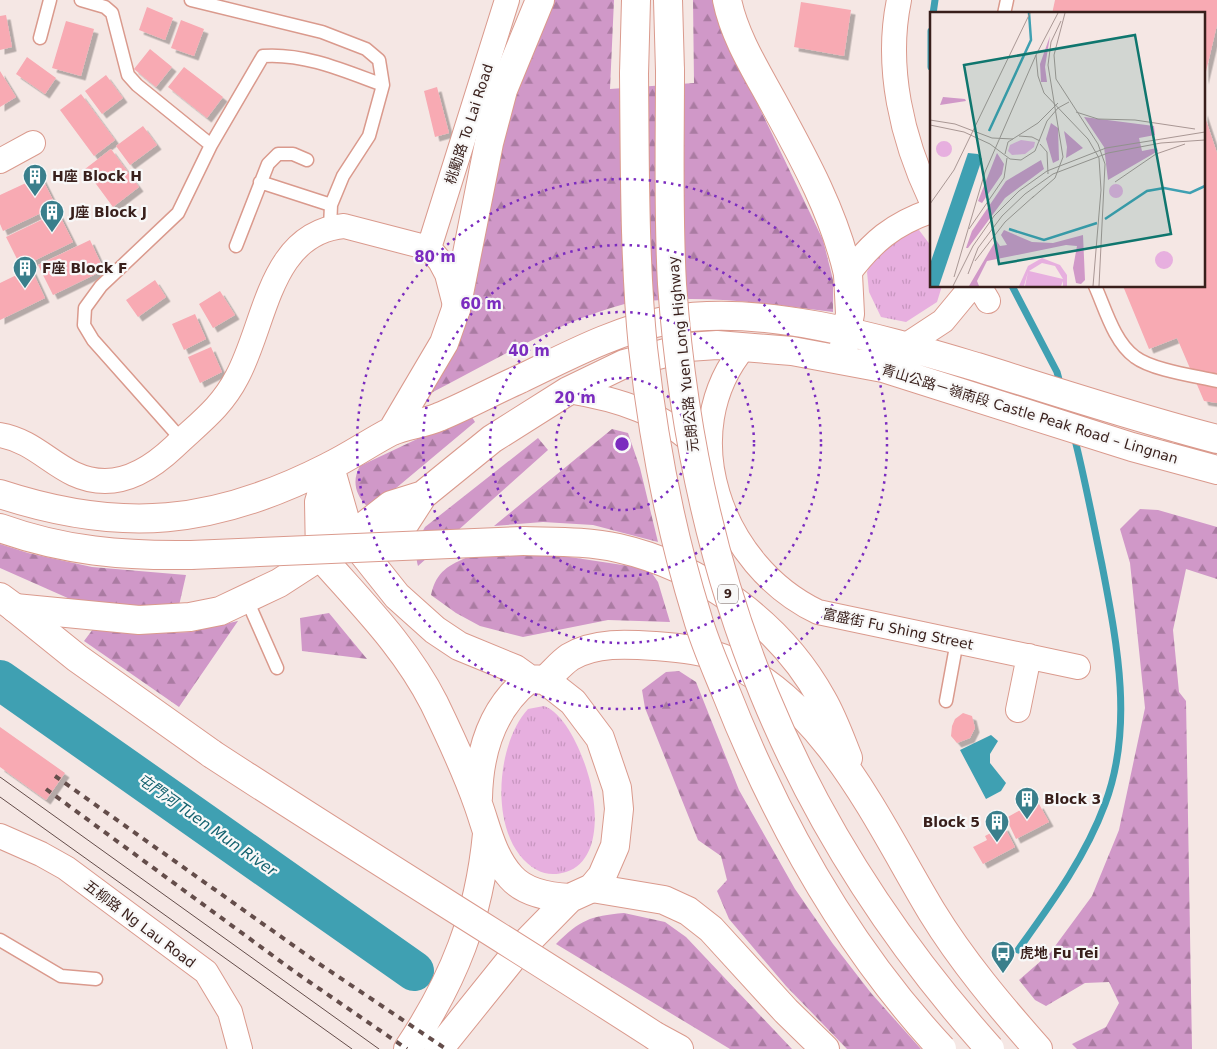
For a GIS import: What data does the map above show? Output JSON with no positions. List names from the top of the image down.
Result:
{
  "streets": {
    "main road": ["元朗公路 Yuen Long Highway", "青山公路－嶺南段 Castle Peak Road – Lingnan", "9"],
    "street": ["桃勵路 To Lai Road", "富盛街 Fu Shing Street", "五柳路 Ng Lau Road"]
  },
  "crossings": [
    ["青山公路－嶺南段 Castle Peak Road – Lingnan", "富盛街 Fu Shing Street"]
  ],
  "water": ["屯門河 Tuen Mun River"],
  "places": {
    "building": [
      "H座 Block H",
      "J座 Block J",
      "F座 Block F",
      "Block 3",
      "Block 5"
    ],
    "bus stop": ["虎地 Fu Tei"]
  },
  "rings": [
    "80 m",
    "60 m",
    "40 m",
    "20 m"
  ]
}
